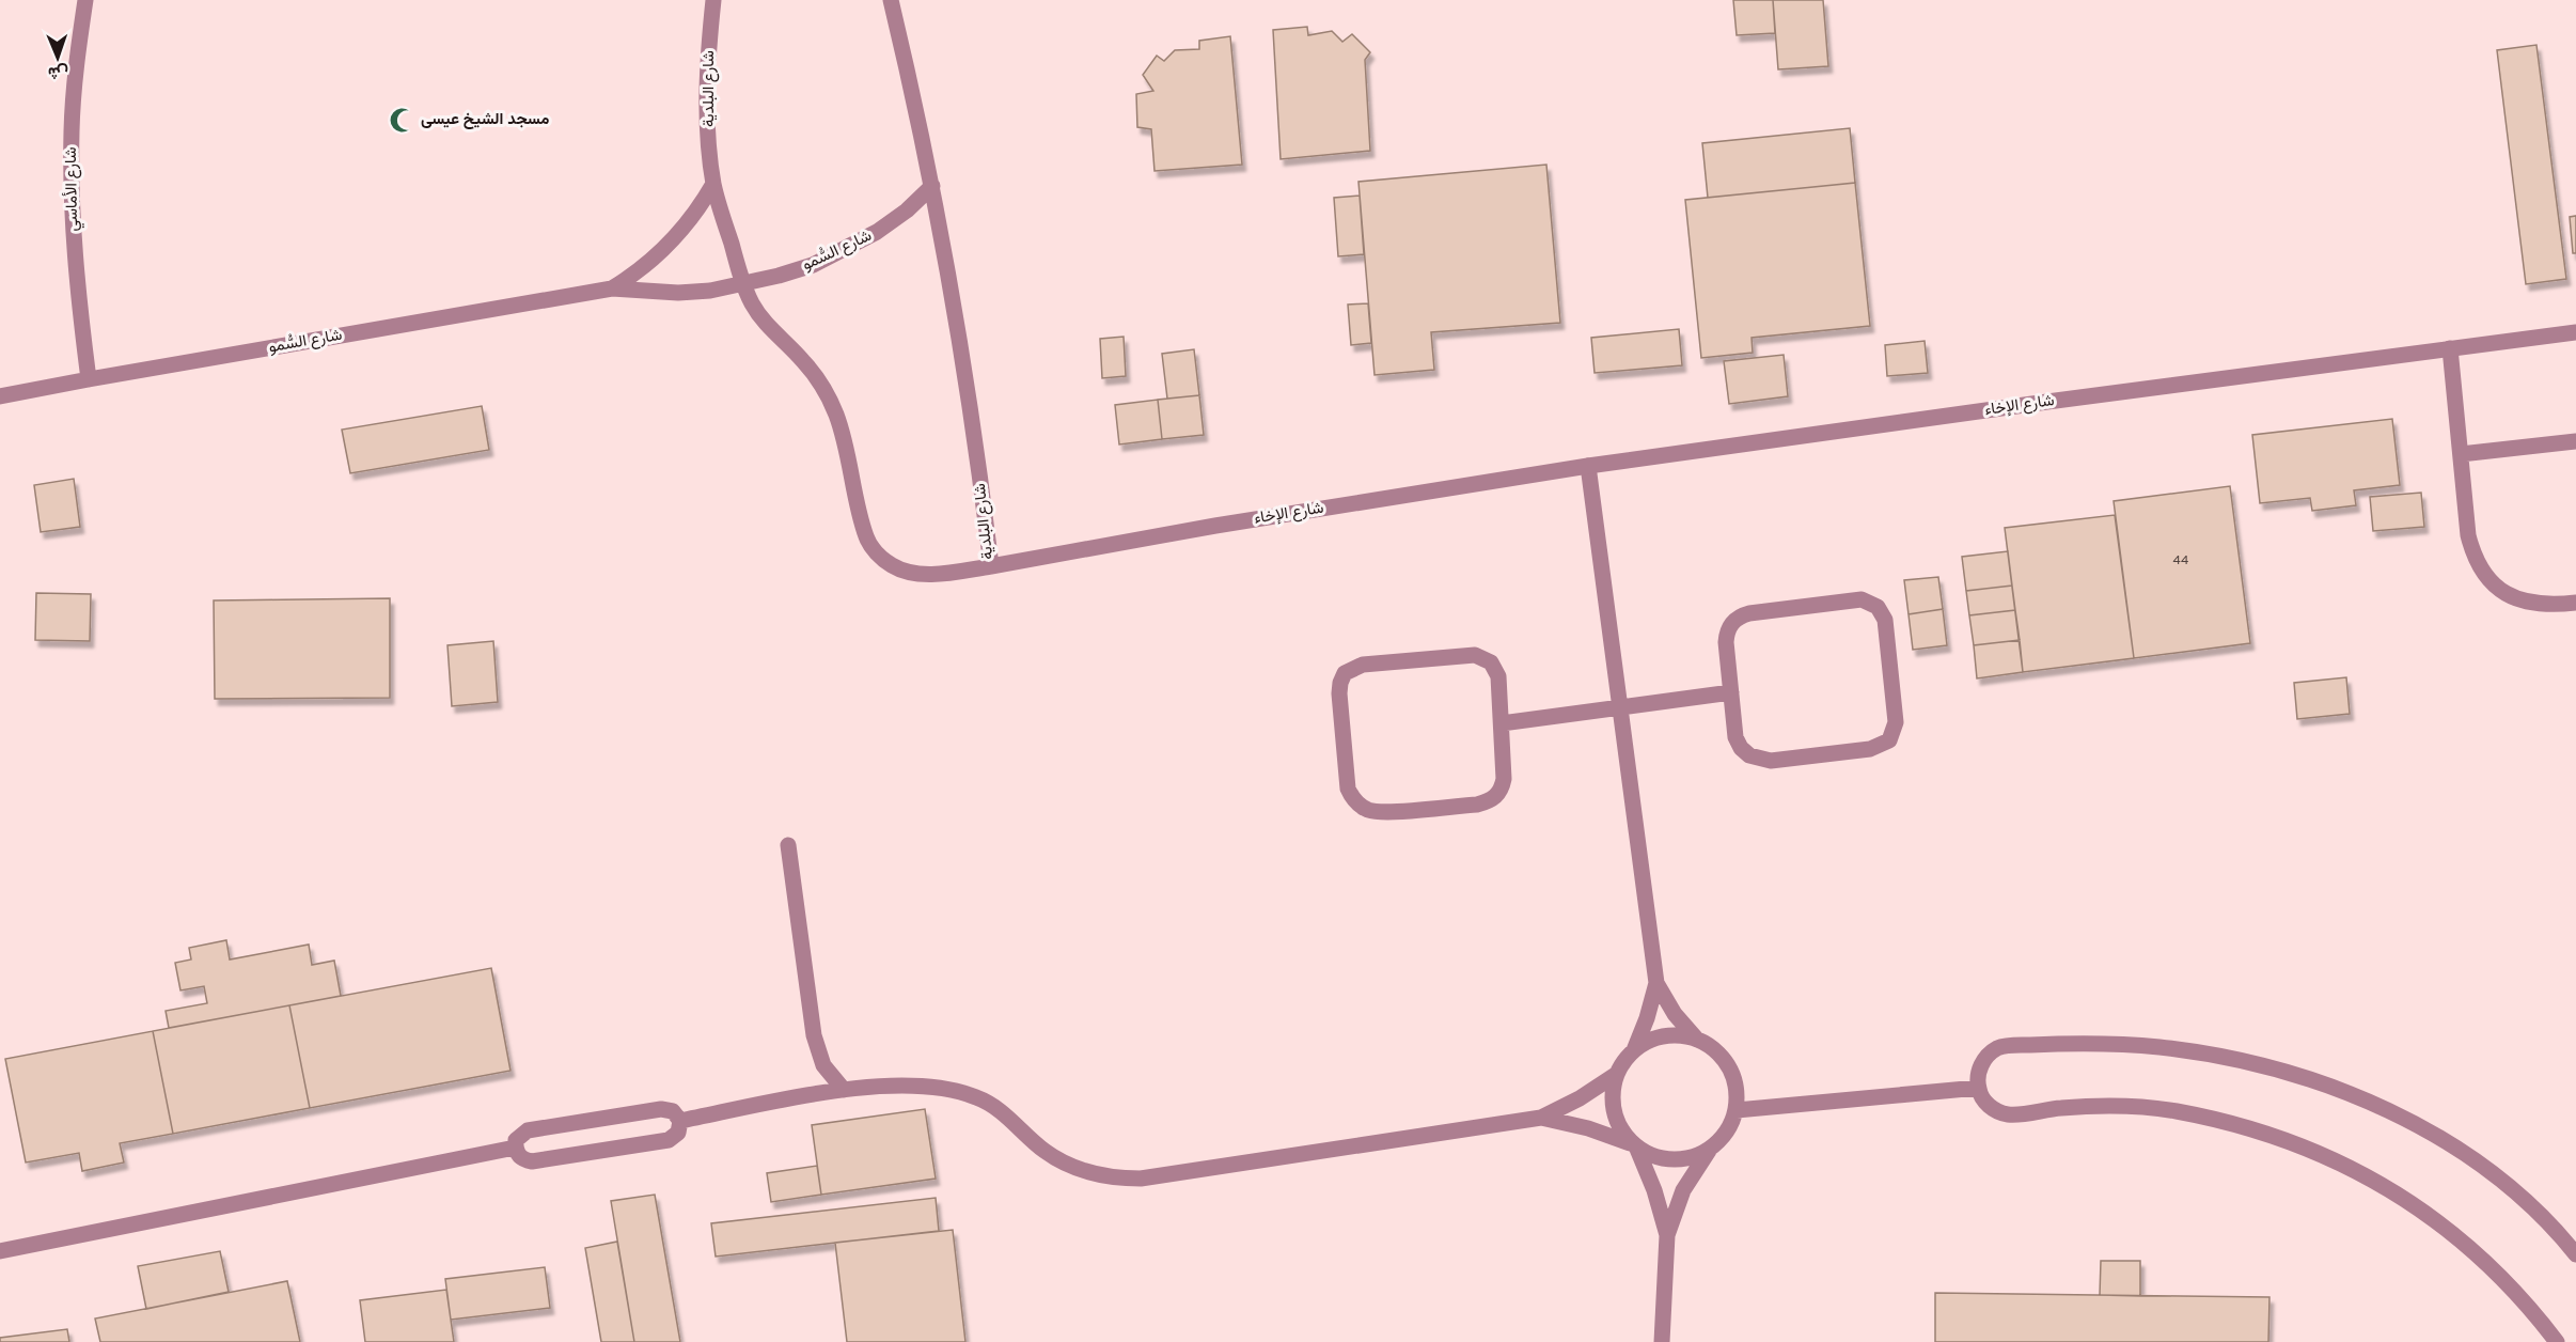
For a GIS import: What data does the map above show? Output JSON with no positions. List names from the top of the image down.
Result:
{
  "streets": {
    "street": [
      "شارع البلدية",
      "شارع الأماسي",
      "شارع السُّمو",
      "شارع الإخاء"
    ]
  },
  "crossings": [
    ["شارع البلدية", "شارع السُّمو"],
    ["شارع البلدية", "شارع الإخاء"],
    ["شارع الأماسي", "شارع السُّمو"]
  ],
  "places": {
    "mosque": ["مسجد الشيخ عيسى"]
  },
  "house_numbers": ["44"],
  "north": "bottom"
}
